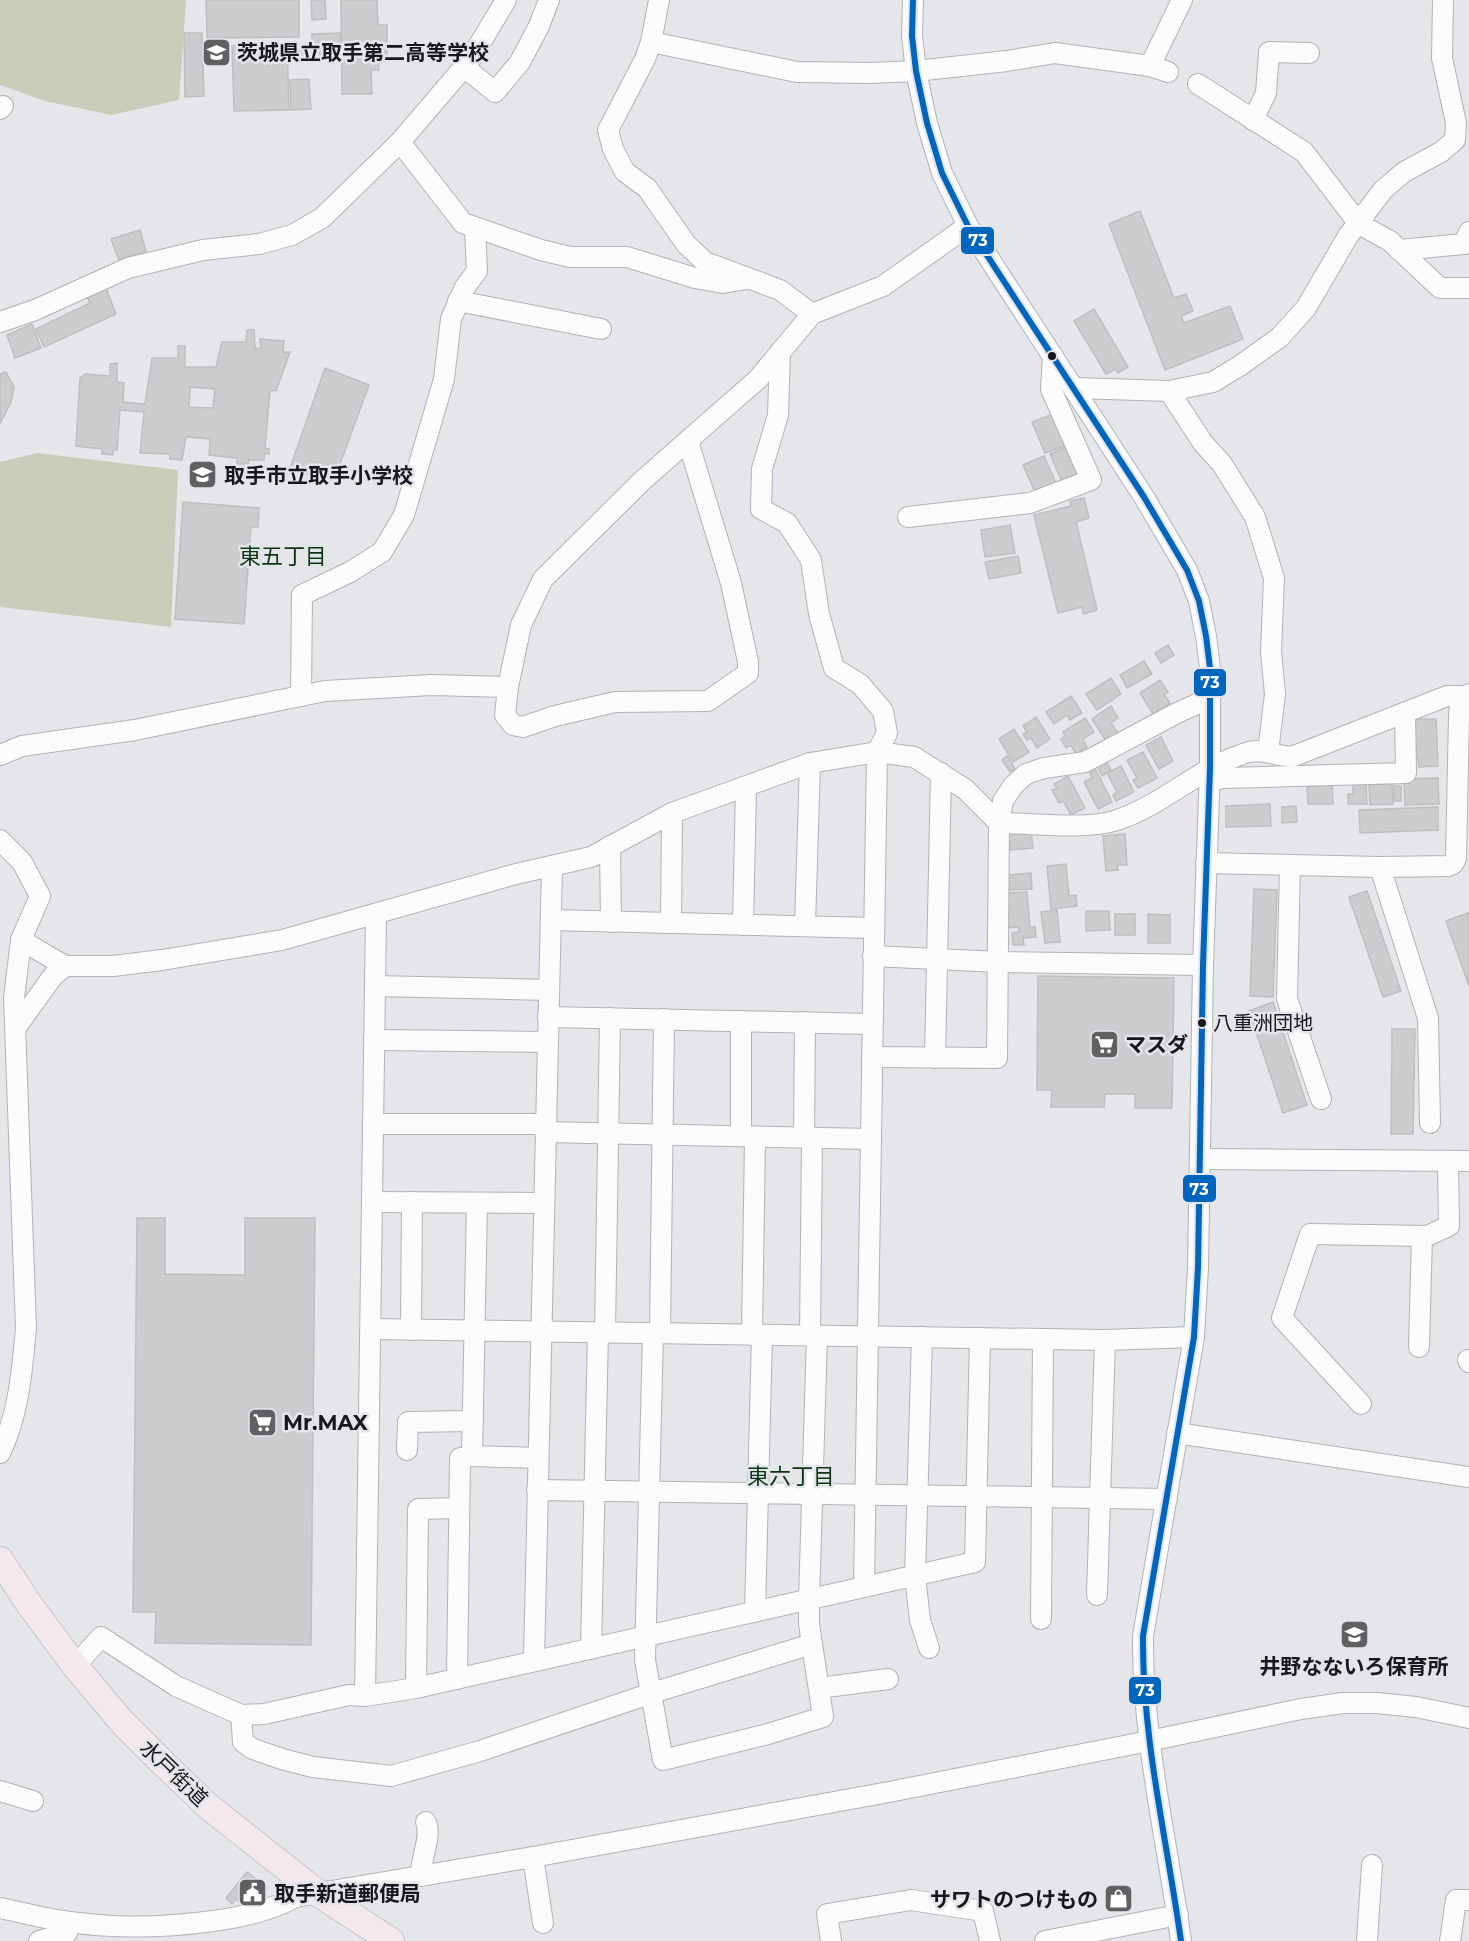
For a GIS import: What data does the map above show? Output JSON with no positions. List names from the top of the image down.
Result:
{
  "streets": {
    "main road": ["水戸街道"]
  },
  "districts": ["東五丁目", "東六丁目"],
  "places": {
    "school or university": ["茨城県立取手第二高等学校", "取手市立取手小学校", "井野なないろ保育所"],
    "other": ["八重洲団地"],
    "supermarket": ["マスダ", "Mr.MAX"],
    "public building": ["取手新道郵便局"],
    "shop": ["サワトのつけもの"]
  },
  "lines": ["transit line 73"]
}
